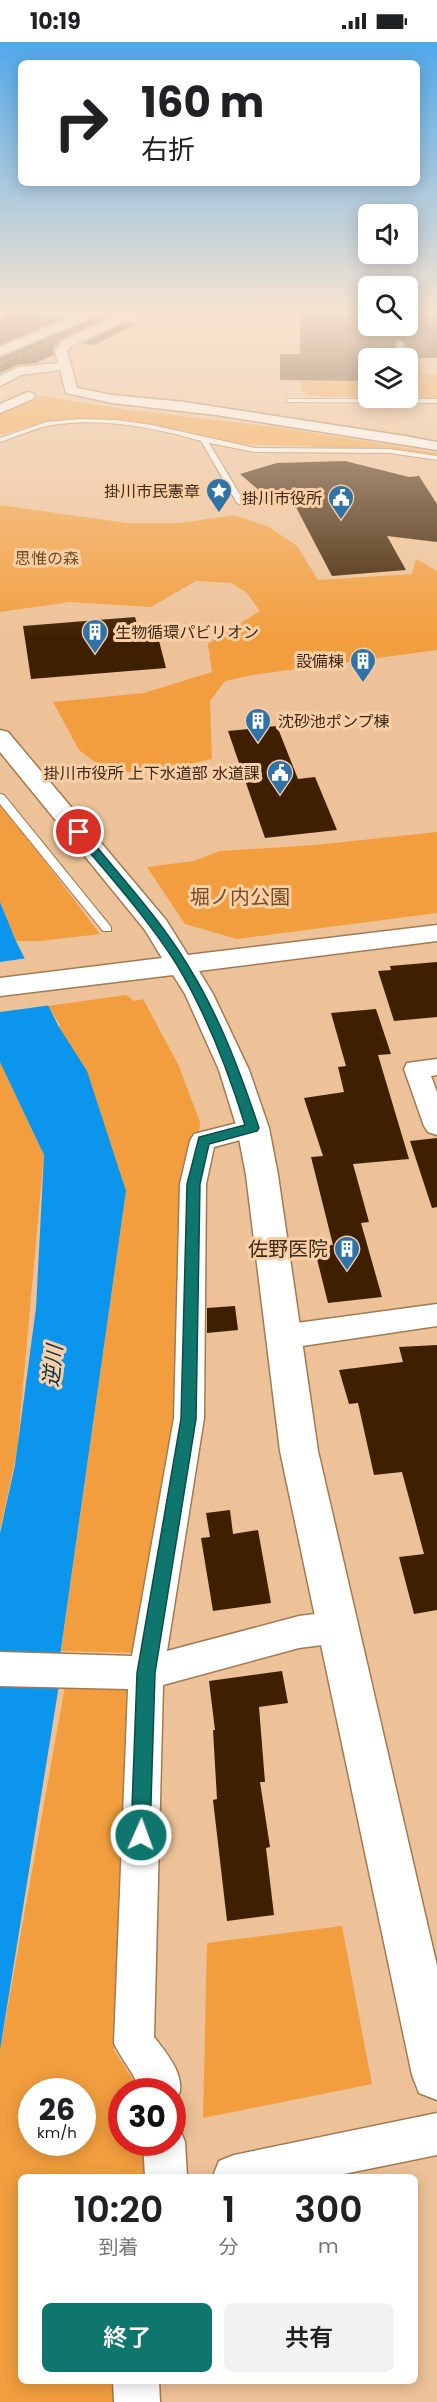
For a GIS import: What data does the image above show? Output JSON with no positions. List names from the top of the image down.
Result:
{
  "water": ["逆川"],
  "parks": ["思惟の森", "堀ノ内公園"],
  "places": {
    "place": ["掛川市民憲章"],
    "public building": ["掛川市役所", "掛川市役所 上下水道部 水道課"],
    "building": [
      "生物循環パビリオン",
      "設備棟",
      "沈砂池ポンプ棟",
      "佐野医院"
    ]
  },
  "page": {
    "status": "10:19",
    "turn": ["160 m", "右折"],
    "speed": "26 km/h",
    "limit": "30",
    "eta": [
      "10:20",
      "到着",
      "1",
      "分",
      "300",
      "m"
    ],
    "buttons": ["終了", "共有"]
  }
}
